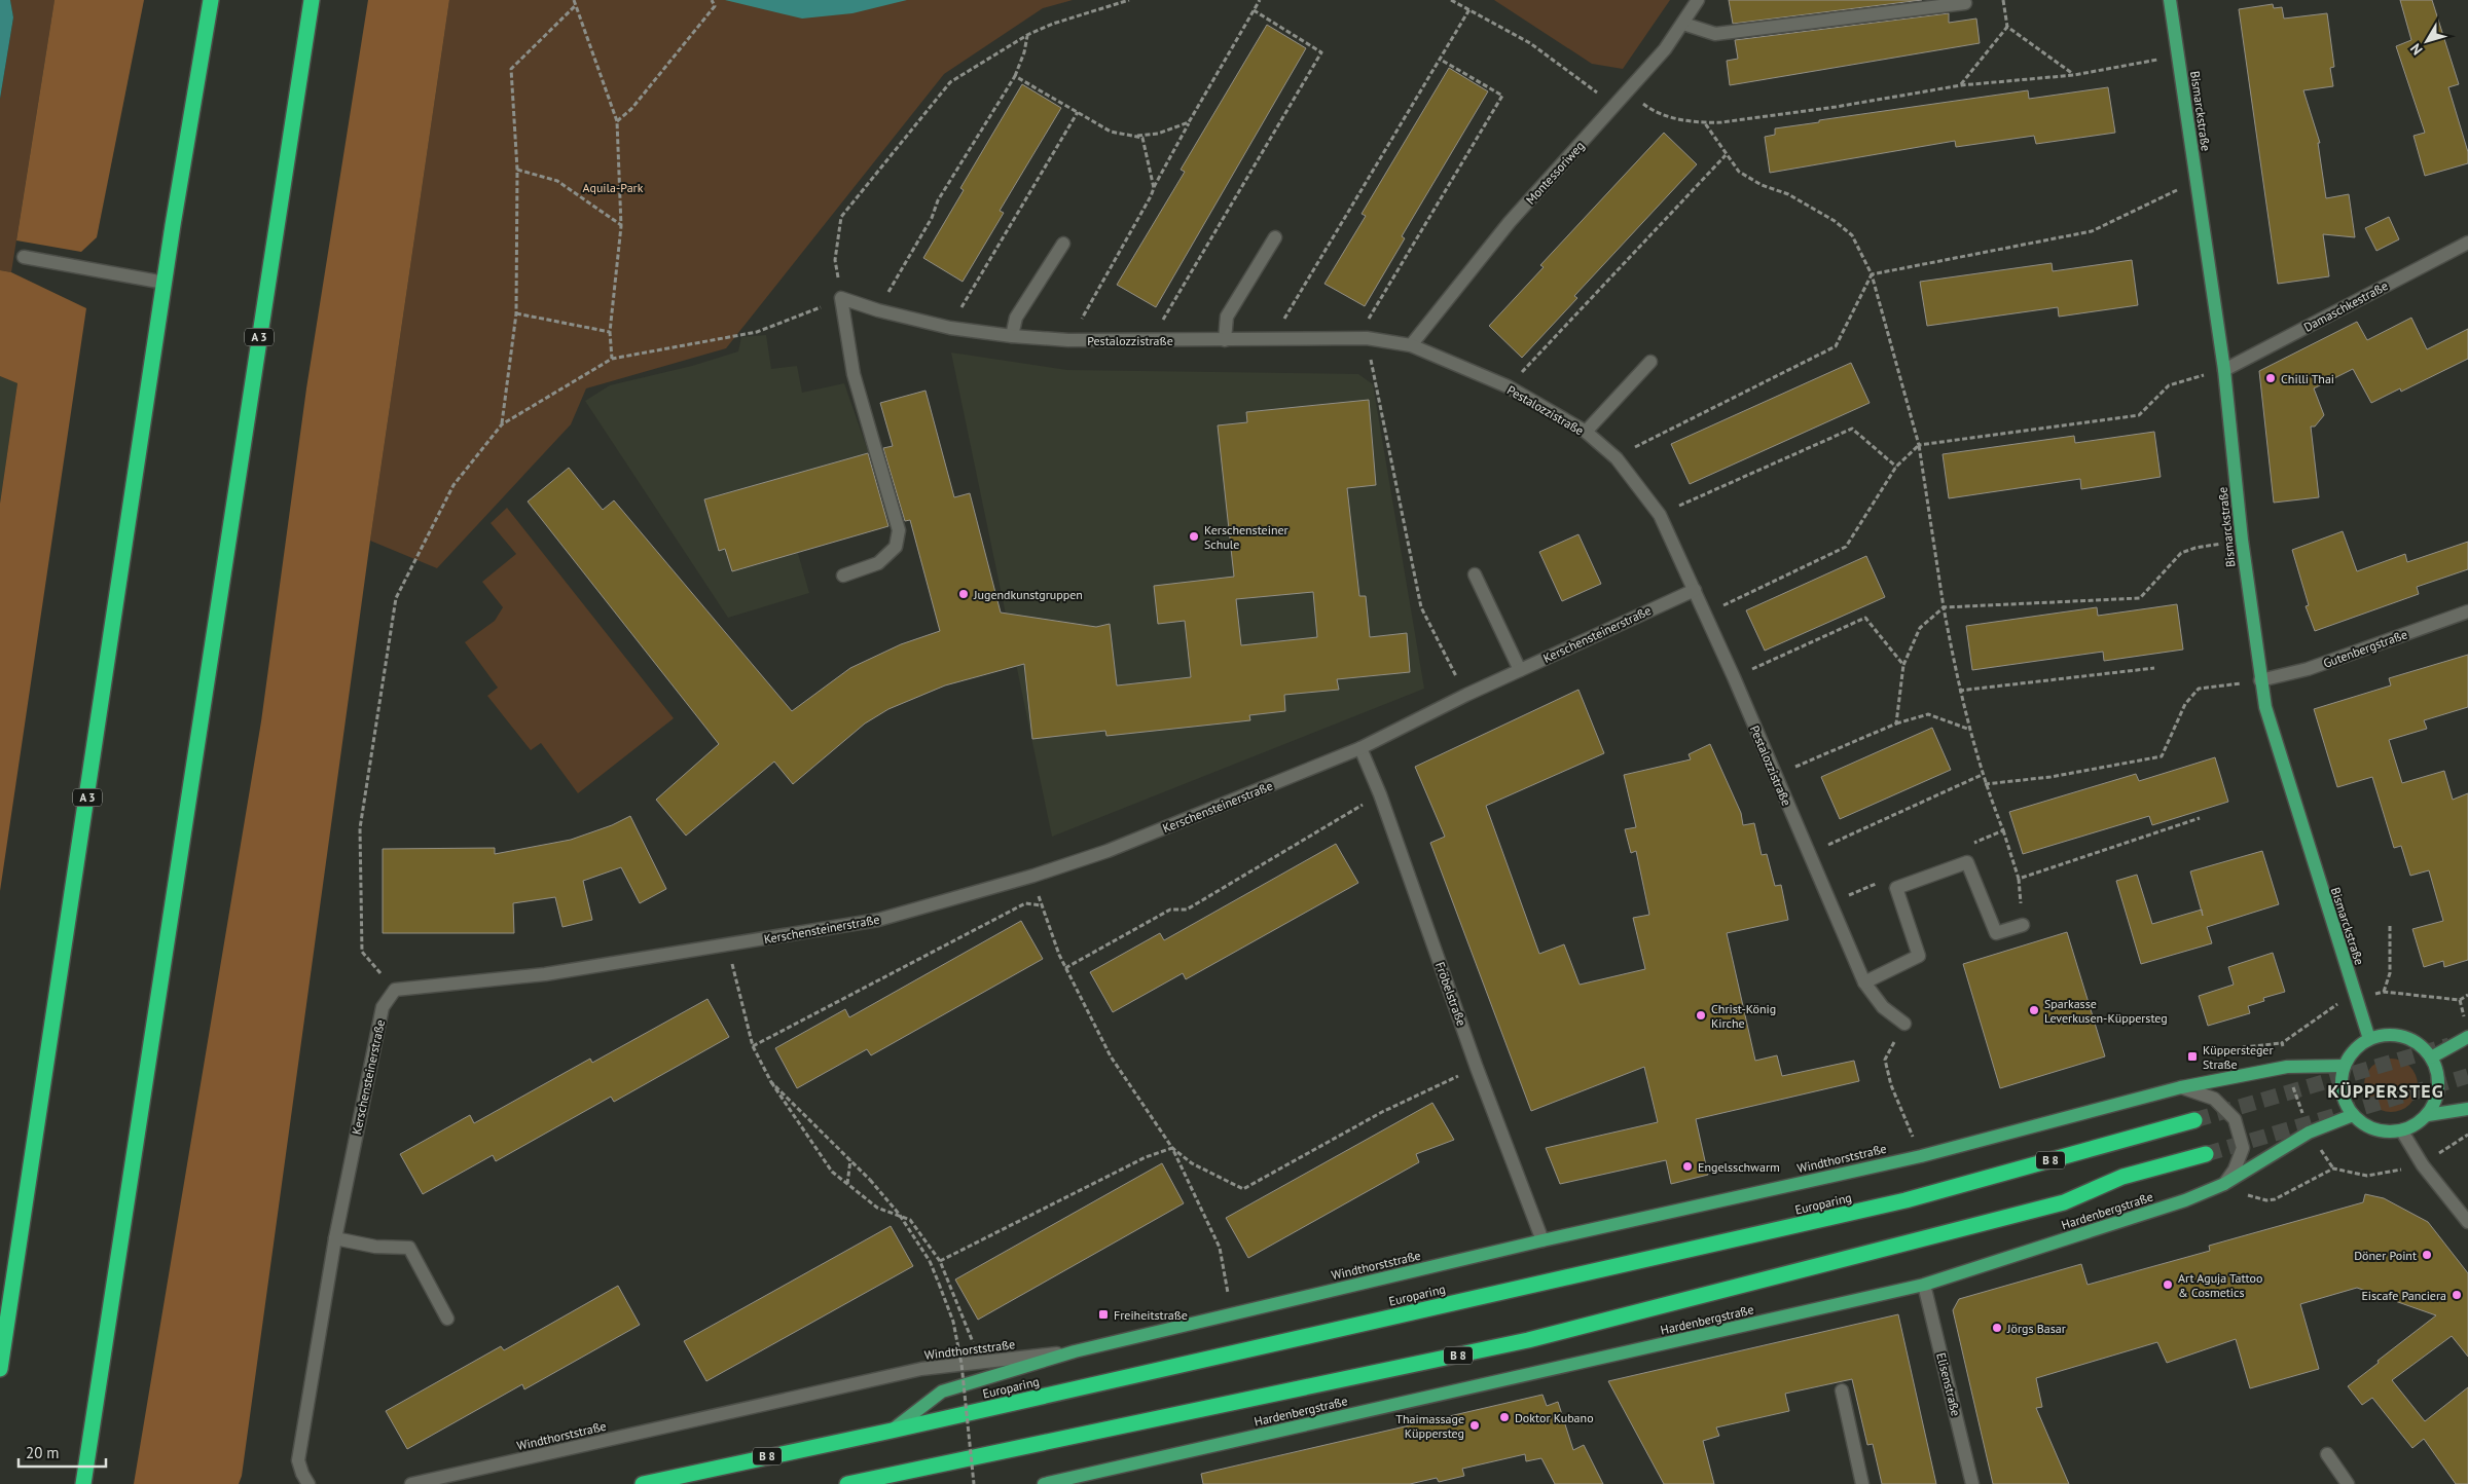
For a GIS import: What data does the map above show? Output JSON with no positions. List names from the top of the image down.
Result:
{
  "streets": {
    "highway": ["A 3", "B 8", "Europaring"],
    "main road": ["Bismarckstraße", "Windthorststraße", "Hardenbergstraße"],
    "street": [
      "Montessoriweg",
      "Damaschkestraße",
      "Pestalozzistraße",
      "Kerschensteinerstraße",
      "Gutenbergstraße",
      "Fröbelstraße",
      "Elisenstraße"
    ]
  },
  "crossings": [
    ["Bismarckstraße", "Damaschkestraße"],
    ["Bismarckstraße", "Gutenbergstraße"],
    ["Bismarckstraße", "Windthorststraße"],
    ["Bismarckstraße", "Hardenbergstraße"],
    ["Montessoriweg", "Pestalozzistraße"],
    ["Pestalozzistraße", "Kerschensteinerstraße"],
    ["Kerschensteinerstraße", "Fröbelstraße"],
    ["Fröbelstraße", "Windthorststraße"],
    ["Windthorststraße", "Hardenbergstraße"],
    ["Hardenbergstraße", "Elisenstraße"]
  ],
  "districts": ["KÜPPERSTEG"],
  "parks": ["Aquila-Park"],
  "places": {
    "other": [
      "Chilli Thai",
      "Kerschensteiner Schule",
      "Jugendkunstgruppen",
      "Sparkasse Leverkusen-Küppersteg",
      "Christ-König Kirche",
      "Engelsschwarm",
      "Döner Point",
      "Art Aguja Tattoo & Cosmetics",
      "Eiscafe Panciera",
      "Jörgs Basar",
      "Doktor Kubano",
      "Thaimassage Küppersteg"
    ],
    "transit": ["Küppersteger Straße", "Freiheitstraße"]
  },
  "scale_bar": "20 m",
  "north": "bottom left"
}
